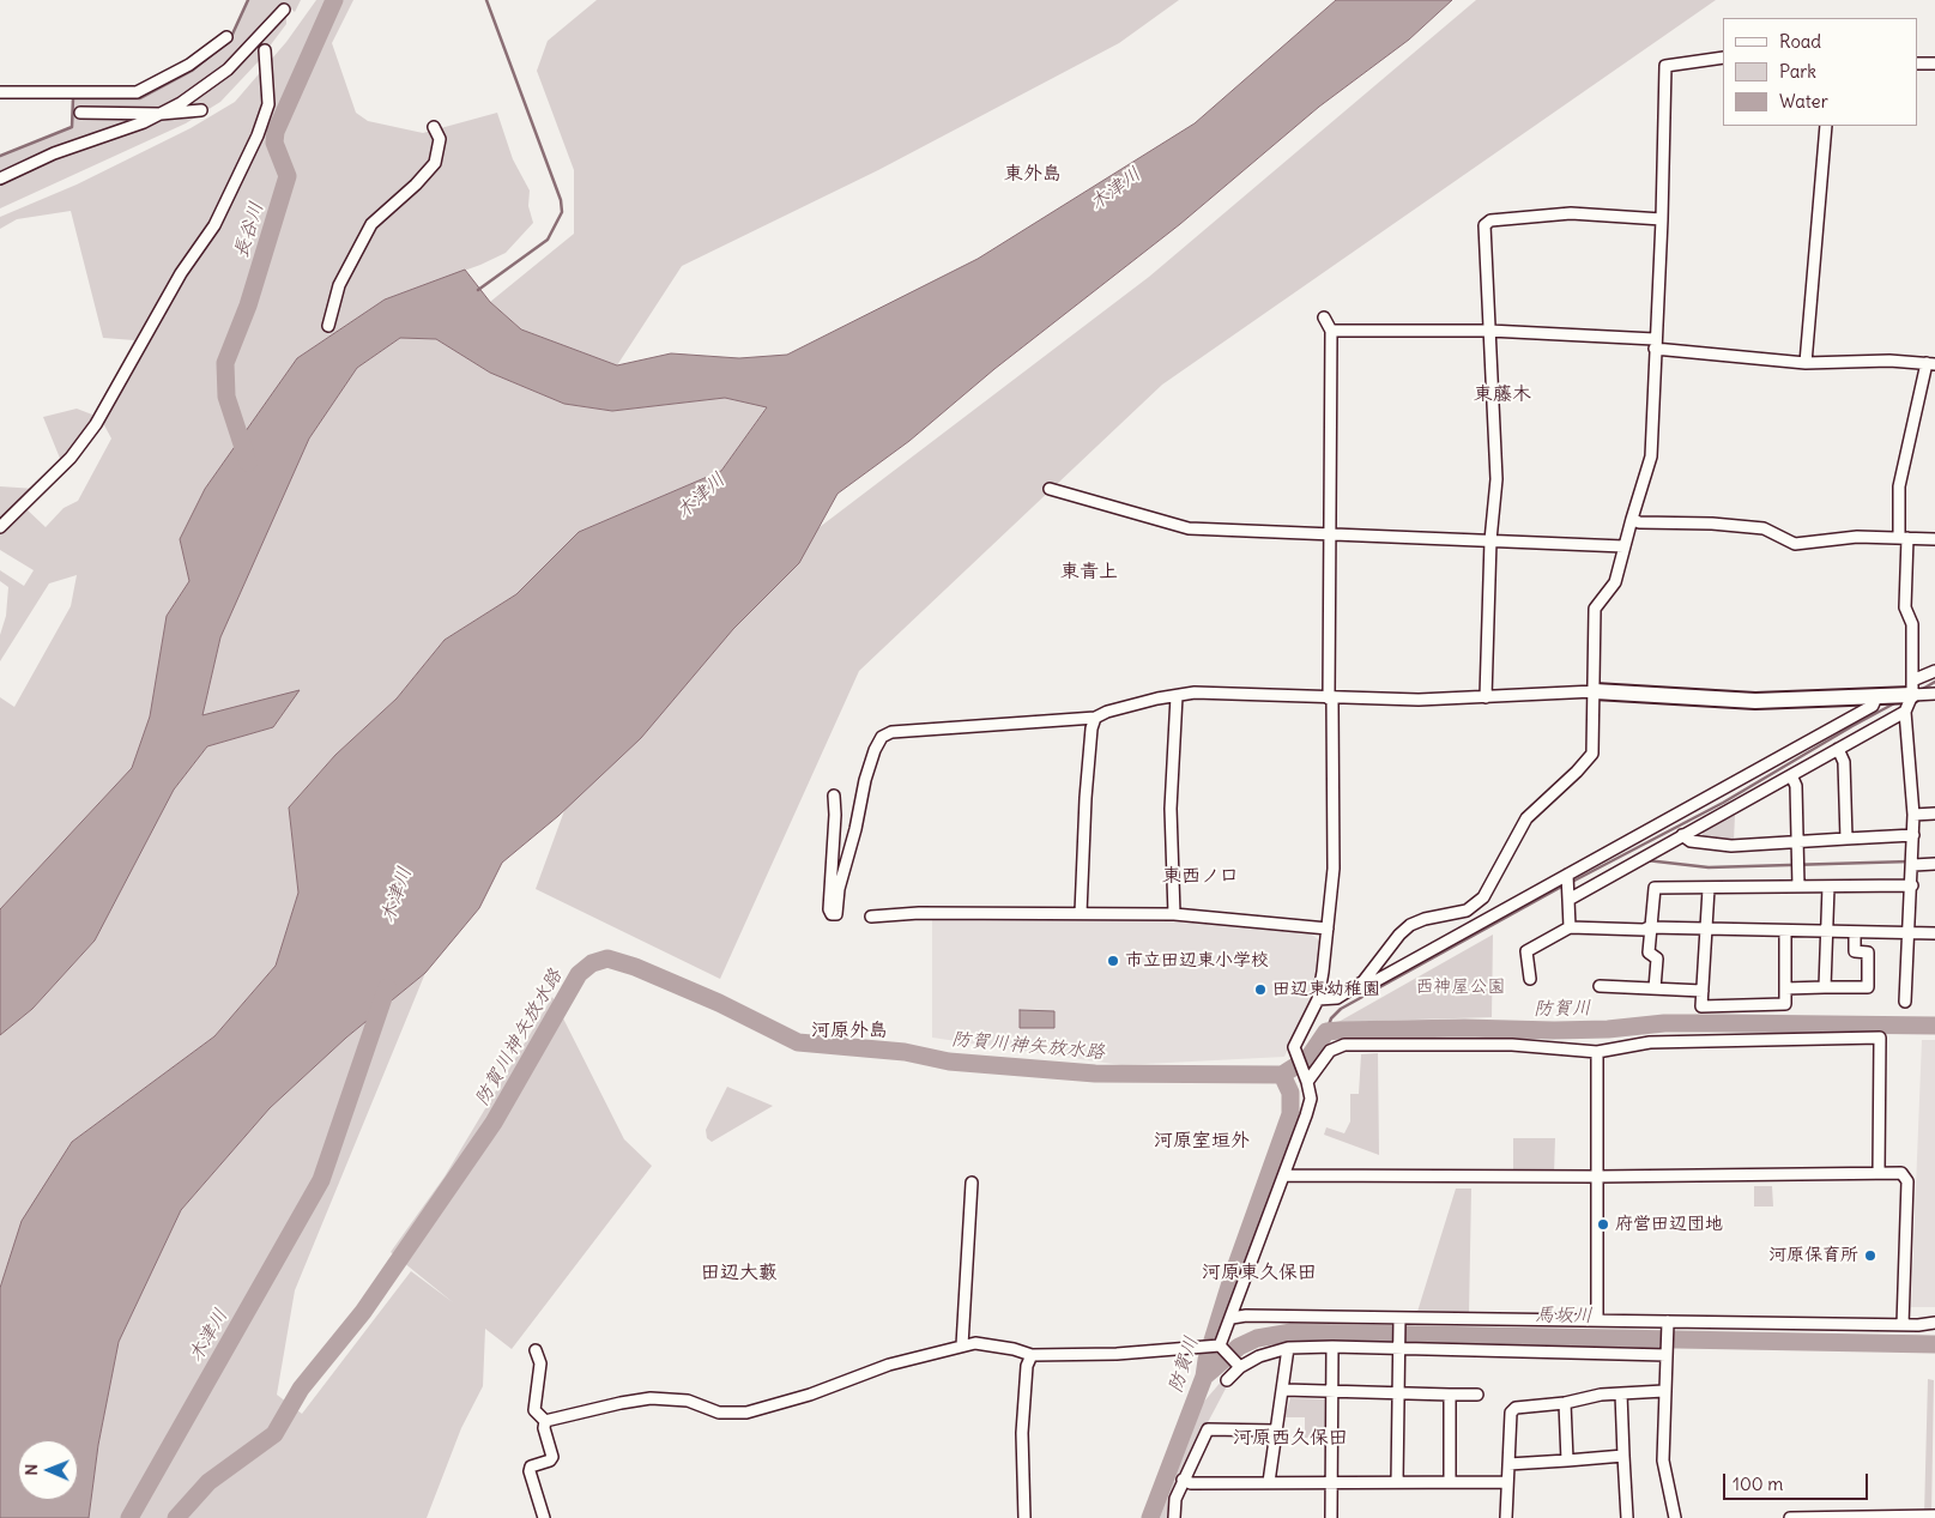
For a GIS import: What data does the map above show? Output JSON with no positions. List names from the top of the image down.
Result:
{
  "districts": [
    "東外島",
    "東藤木",
    "東青上",
    "東西ノ口",
    "河原外島",
    "河原室垣外",
    "田辺大藪",
    "河原東久保田",
    "河原西久保田"
  ],
  "water": [
    "木津川",
    "長谷川",
    "防賀川",
    "防賀川神矢放水路",
    "馬坂川"
  ],
  "parks": ["西神屋公園"],
  "places": [
    "市立田辺東小学校",
    "田辺東幼稚園",
    "府営田辺団地",
    "河原保育所"
  ],
  "legend": ["Road", "Park", "Water"],
  "scale_bar": "100 m",
  "north": "left"
}
